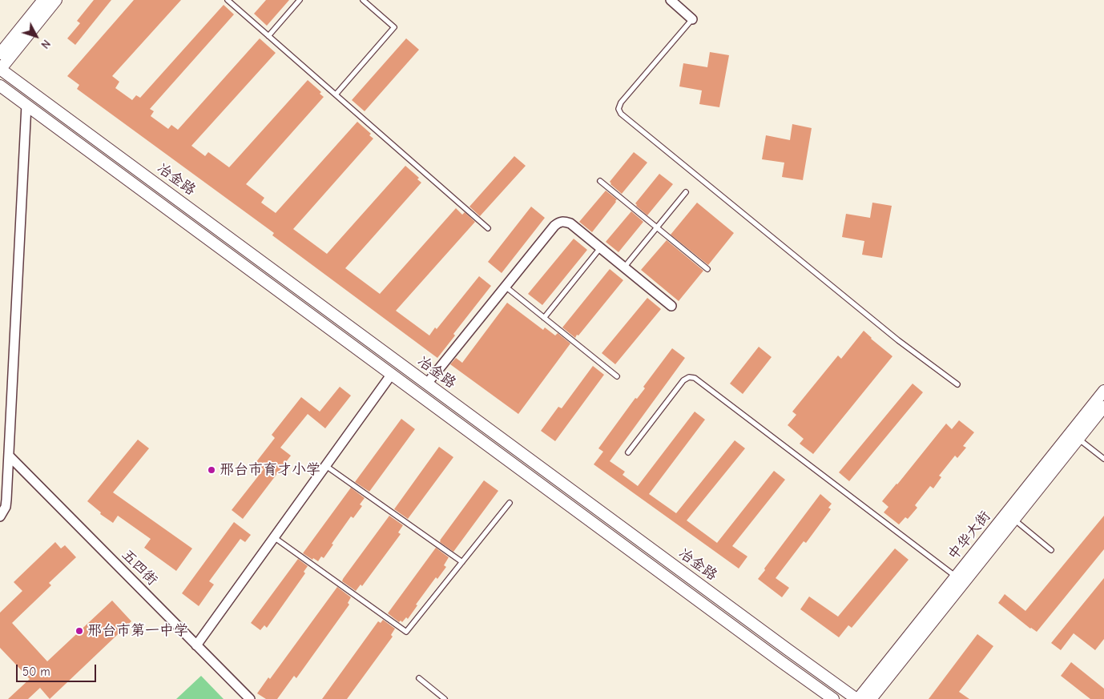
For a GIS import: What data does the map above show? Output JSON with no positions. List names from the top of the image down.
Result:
{
  "streets": {
    "street": ["冶金路", "中华大街", "五四街"]
  },
  "crossings": [
    ["冶金路", "中华大街"]
  ],
  "places": ["邢台市育才小学", "邢台市第一中学"],
  "scale_bar": "50 m",
  "north": "bottom right"
}
